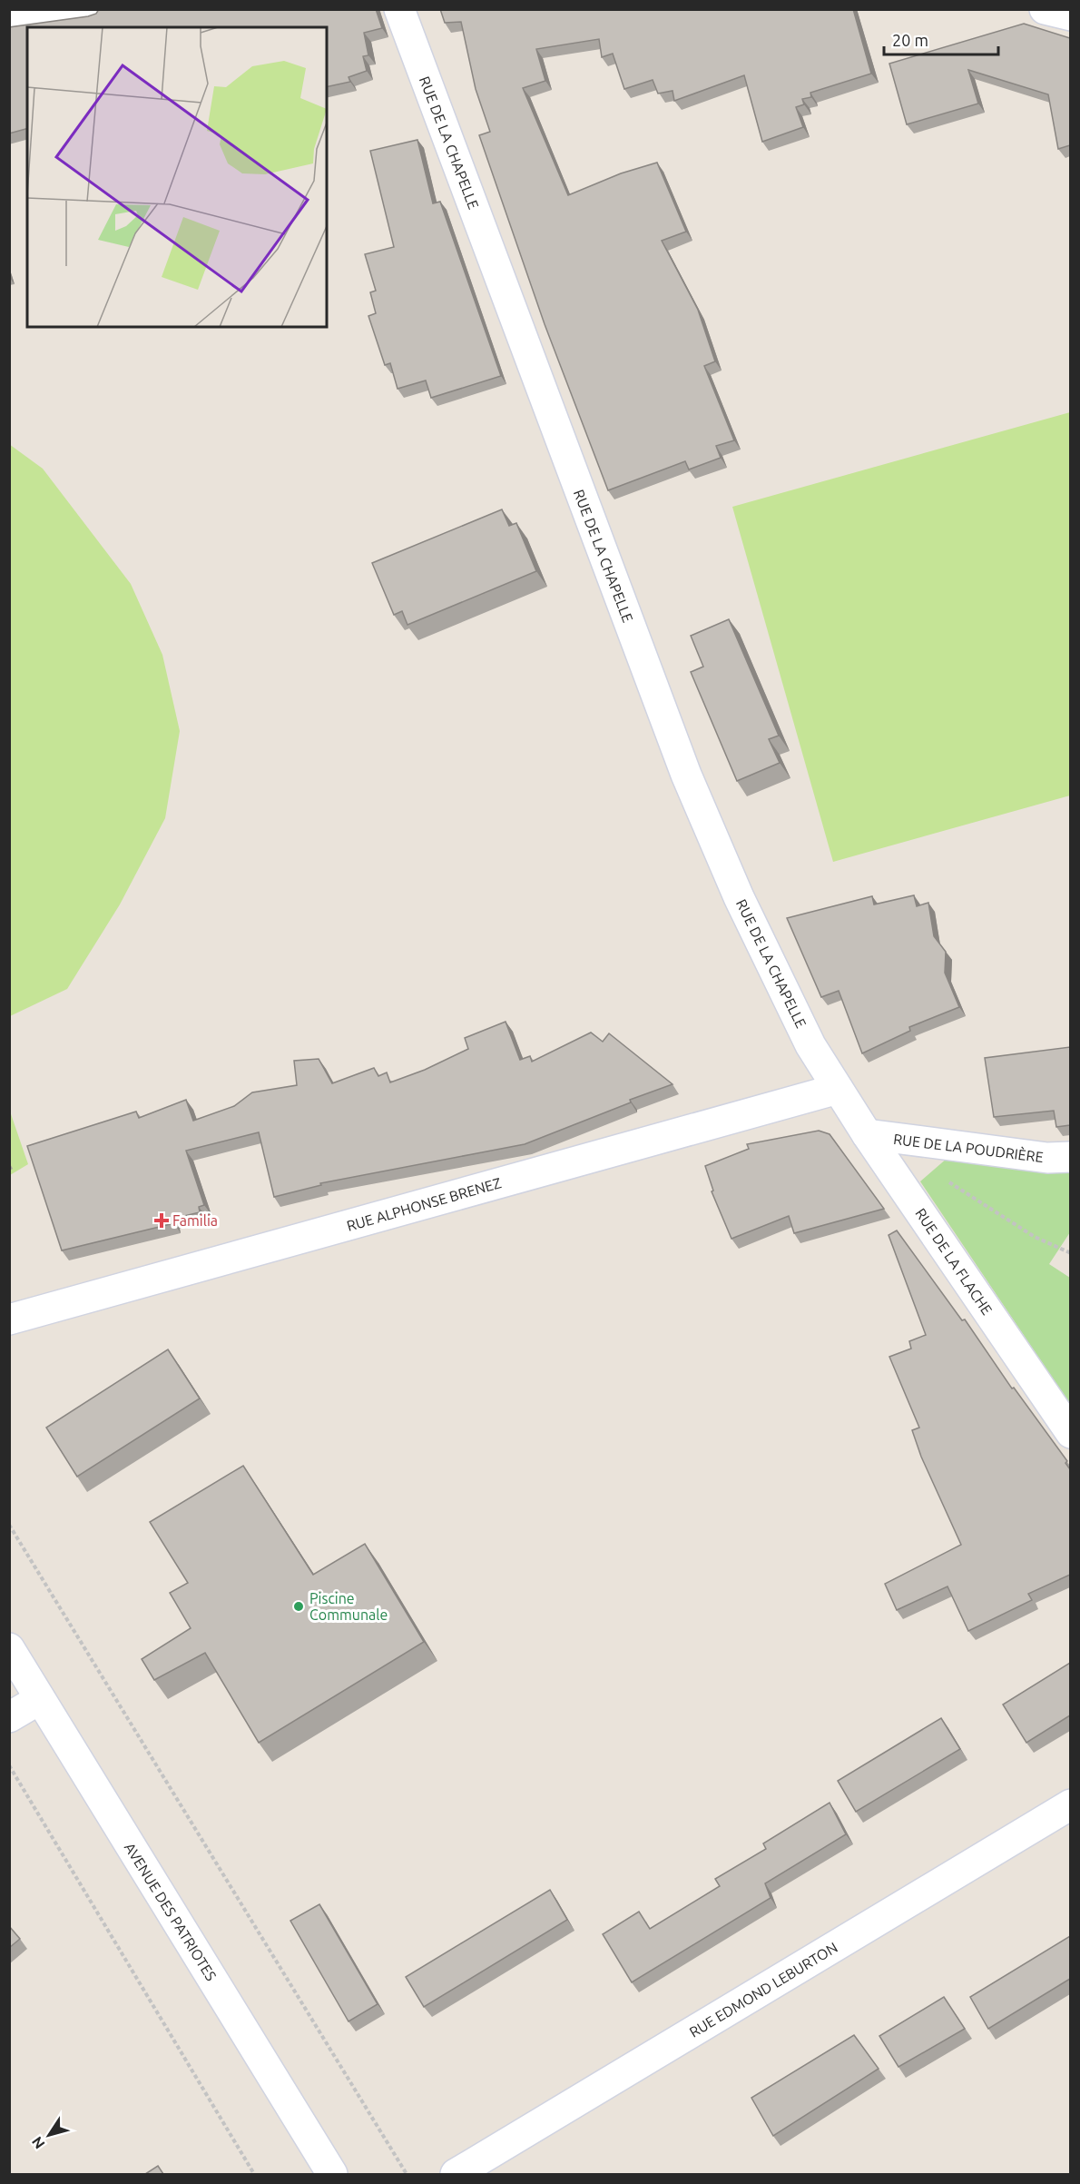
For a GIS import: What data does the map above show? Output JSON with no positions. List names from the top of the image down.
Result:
{
  "streets": {
    "street": [
      "RUE DE LA CHAPELLE",
      "RUE DE LA POUDRIÈRE",
      "RUE ALPHONSE BRENEZ",
      "RUE DE LA FLACHE",
      "AVENUE DES PATRIOTES",
      "RUE EDMOND LEBURTON"
    ]
  },
  "crossings": [
    ["RUE DE LA CHAPELLE", "RUE ALPHONSE BRENEZ"],
    ["RUE DE LA CHAPELLE", "RUE DE LA FLACHE"],
    ["RUE DE LA POUDRIÈRE", "RUE DE LA FLACHE"],
    ["RUE ALPHONSE BRENEZ", "RUE DE LA FLACHE"]
  ],
  "places": {
    "health": ["Familia"],
    "other": ["Piscine Communale"]
  },
  "scale_bar": "20 m",
  "north": "bottom left"
}
